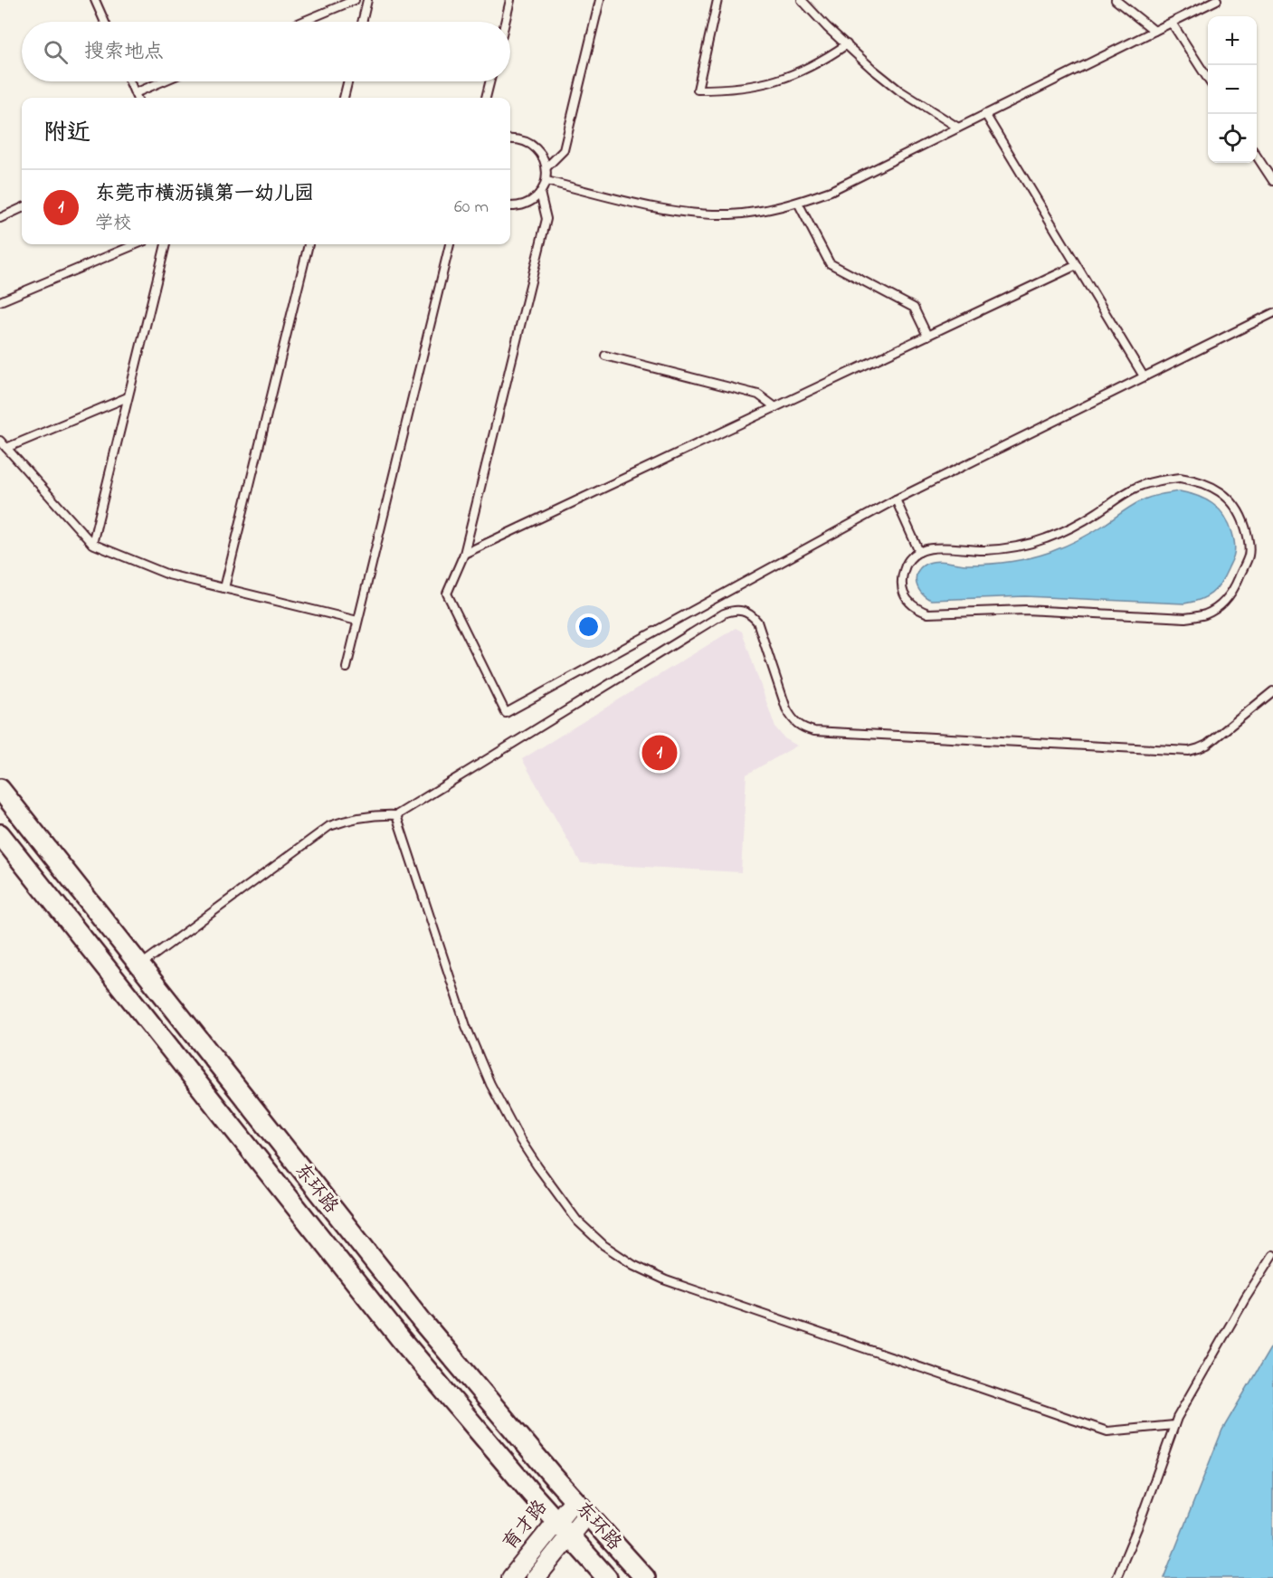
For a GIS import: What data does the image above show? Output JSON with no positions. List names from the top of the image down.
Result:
{
  "streets": {
    "main road": ["东环路"],
    "street": ["育才路"]
  },
  "crossings": [
    ["东环路", "育才路"]
  ],
  "page": {
    "map_buttons": ["+", "−"],
    "search": "搜索地点",
    "heading": "附近",
    "list": [
      {
        "mark": "1",
        "name": "东莞市横沥镇第一幼儿园",
        "note": "学校",
        "value": "60 m"
      }
    ],
    "pins": "1"
  }
}
